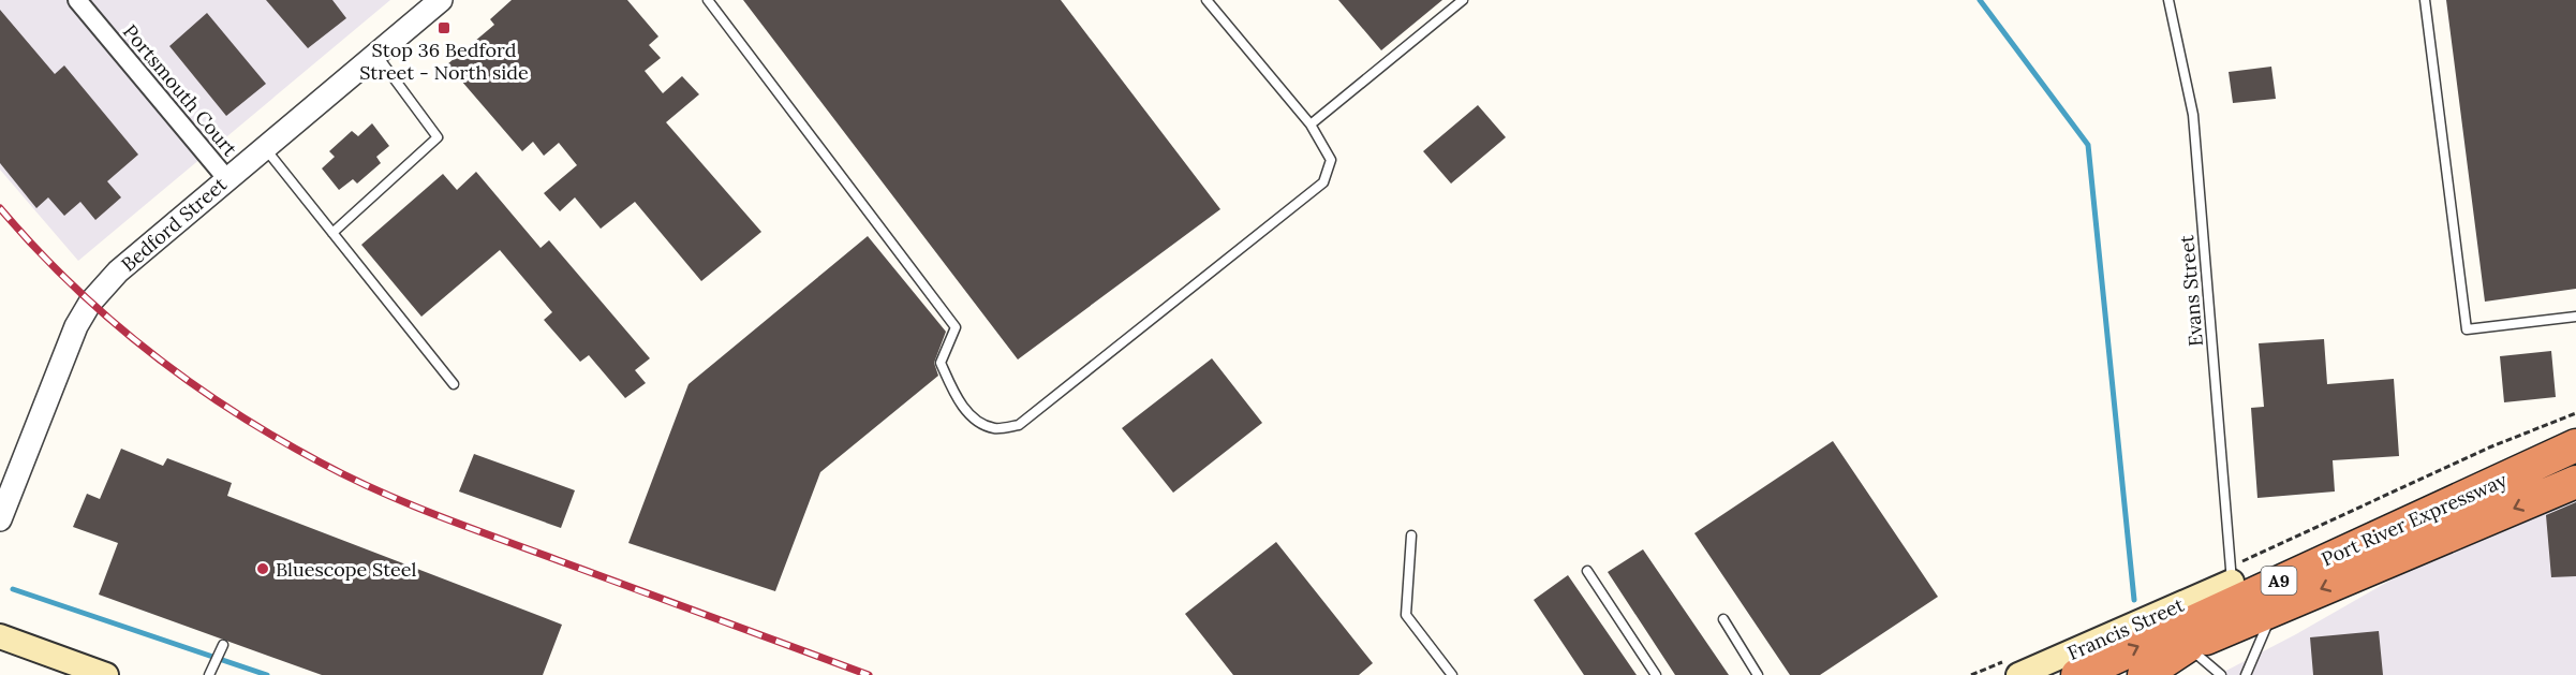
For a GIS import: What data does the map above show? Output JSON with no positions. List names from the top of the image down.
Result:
{
  "streets": {
    "highway": ["Port River Expressway", "A9"],
    "main road": ["Francis Street"],
    "street": ["Portsmouth Court", "Bedford Street"],
    "lane": ["Evans Street"]
  },
  "crossings": [
    ["Portsmouth Court", "Bedford Street"],
    ["Evans Street", "Francis Street"]
  ],
  "places": {
    "transit": ["Stop 36 Bedford Street - North side"],
    "other": ["Bluescope Steel"]
  }
}
